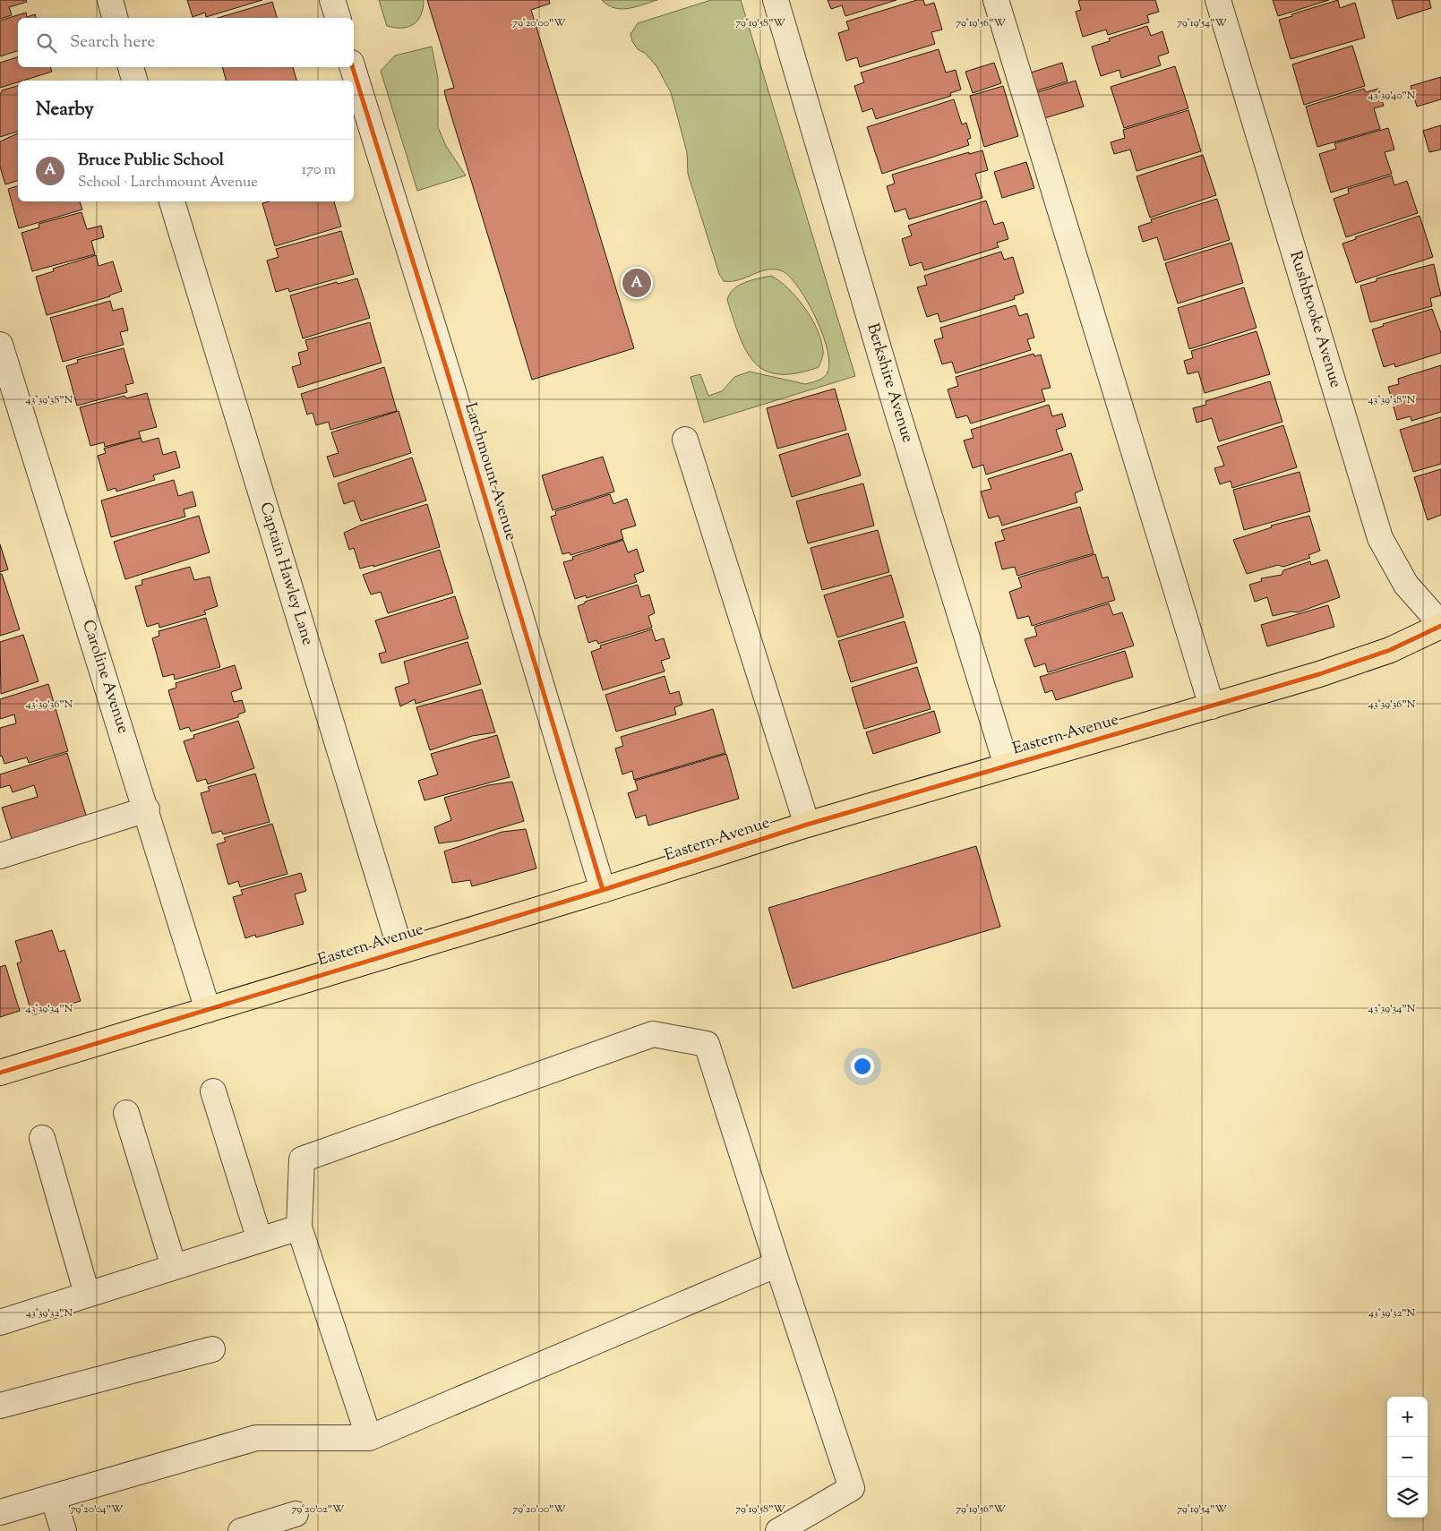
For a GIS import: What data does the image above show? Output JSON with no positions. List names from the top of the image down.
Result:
{
  "streets": {
    "main road": ["Eastern Avenue"],
    "street": [
      "Rushbrooke Avenue",
      "Berkshire Avenue",
      "Larchmount Avenue",
      "Captain Hawley Lane",
      "Caroline Avenue"
    ]
  },
  "crossings": [
    ["Rushbrooke Avenue", "Eastern Avenue"],
    ["Berkshire Avenue", "Eastern Avenue"],
    ["Larchmount Avenue", "Eastern Avenue"],
    ["Captain Hawley Lane", "Eastern Avenue"],
    ["Caroline Avenue", "Eastern Avenue"]
  ],
  "page": {
    "search": "Search here",
    "heading": "Nearby",
    "list": [
      {
        "mark": "A",
        "name": "Bruce Public School",
        "note": "School · Larchmount Avenue",
        "value": "170 m"
      }
    ],
    "pins": "A",
    "map_buttons": ["+", "−"]
  },
  "coordinates": [
    "79°20'00\"W",
    "79°19'58\"W",
    "79°19'56\"W",
    "79°19'54\"W",
    "43°39'40\"N",
    "43°39'38\"N",
    "43°39'36\"N",
    "43°39'34\"N",
    "43°39'32\"N",
    "79°20'04\"W",
    "79°20'02\"W"
  ]
}
